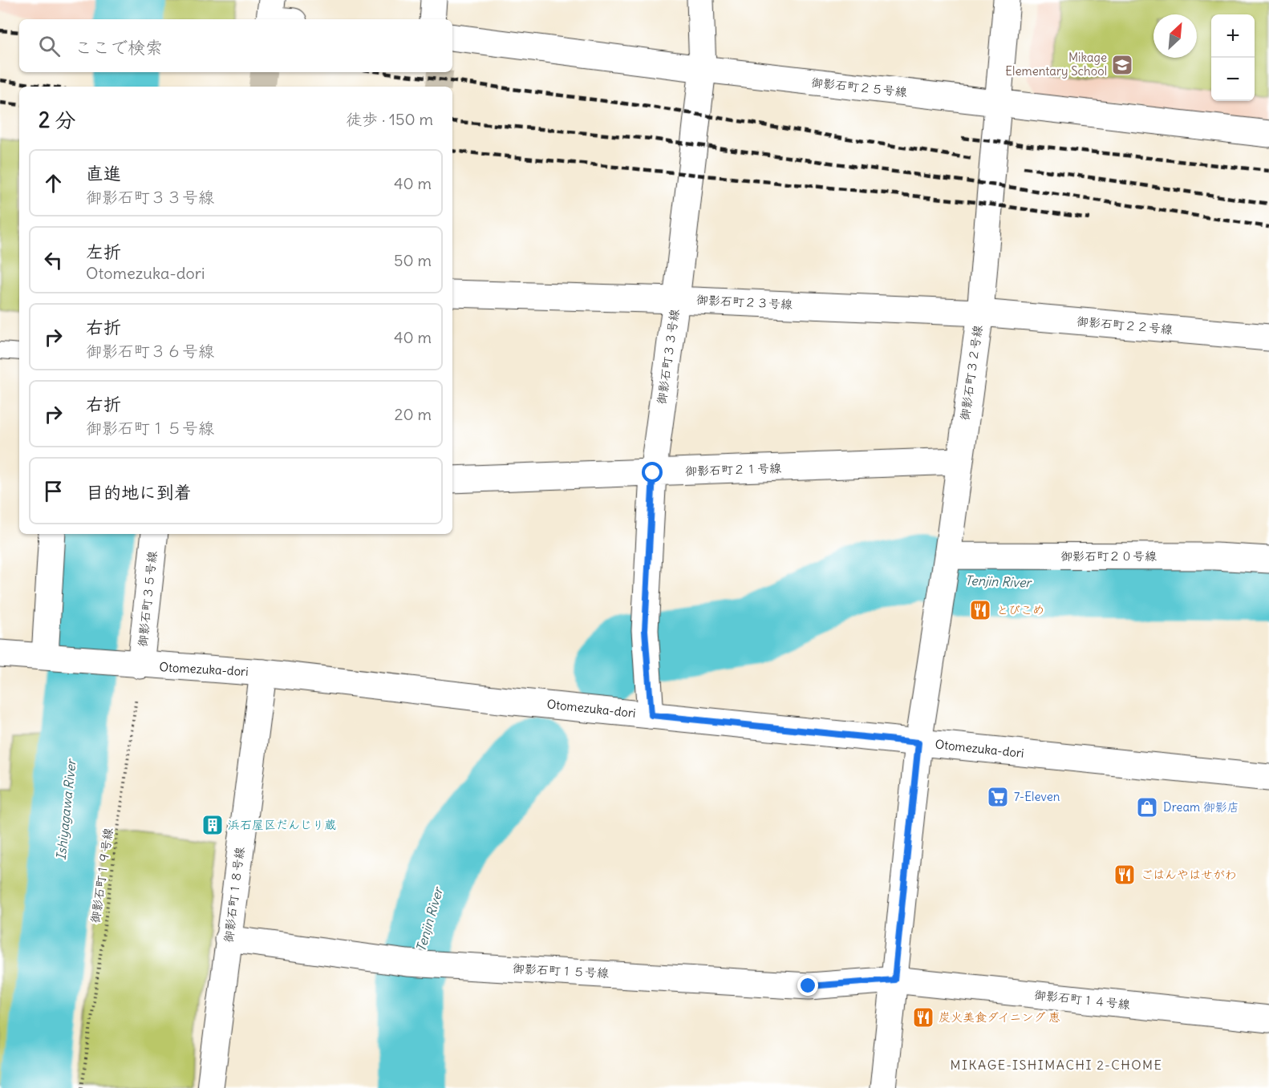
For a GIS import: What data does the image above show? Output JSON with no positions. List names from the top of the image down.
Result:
{
  "streets": {
    "street": [
      "御影石町２５号線",
      "御影石町２３号線",
      "御影石町２２号線",
      "御影石町３３号線",
      "御影石町３２号線",
      "御影石町２１号線",
      "御影石町２０号線",
      "御影石町３５号線",
      "Otomezuka-dori",
      "御影石町１８号線",
      "御影石町１５号線",
      "御影石町１４号線"
    ],
    "path": ["御影石町１９号線"]
  },
  "crossings": [
    ["御影石町２５号線", "御影石町３３号線"],
    ["御影石町２５号線", "御影石町３２号線"],
    ["御影石町２３号線", "御影石町２２号線"],
    ["御影石町２３号線", "御影石町３３号線"],
    ["御影石町２３号線", "御影石町３２号線"],
    ["御影石町２２号線", "御影石町３２号線"],
    ["御影石町３３号線", "御影石町２１号線"],
    ["御影石町３３号線", "Otomezuka-dori"],
    ["御影石町３２号線", "御影石町２１号線"],
    ["御影石町３２号線", "御影石町２０号線"],
    ["御影石町３２号線", "Otomezuka-dori"],
    ["御影石町３２号線", "御影石町１５号線"],
    ["御影石町３２号線", "御影石町１４号線"],
    ["御影石町３５号線", "Otomezuka-dori"],
    ["御影石町３５号線", "御影石町１９号線"],
    ["Otomezuka-dori", "御影石町１９号線"],
    ["Otomezuka-dori", "御影石町１８号線"],
    ["御影石町１８号線", "御影石町１５号線"],
    ["御影石町１５号線", "御影石町１４号線"]
  ],
  "districts": ["MIKAGE-ISHIMACHI 2-CHOME"],
  "water": ["Tenjin River", "Ishiyagawa River"],
  "places": {
    "school or university": ["Mikage Elementary School"],
    "restaurant": ["とびこめ", "ごはんやはせがわ", "炭火美食ダイニング 恵"],
    "supermarket": ["7-Eleven"],
    "shop": ["Dream 御影店"],
    "building": ["浜石屋区だんじり蔵"]
  },
  "north": "top right",
  "page": {
    "map_buttons": ["+", "−"],
    "search": "ここで検索",
    "heading": ["2 分", "徒歩 · 150 m"],
    "list": [
      ["直進", "御影石町３３号線", "40 m"],
      ["左折", "Otomezuka-dori", "50 m"],
      ["右折", "御影石町３６号線", "40 m"],
      ["右折", "御影石町１５号線", "20 m"],
      "目的地に到着"
    ]
  }
}
